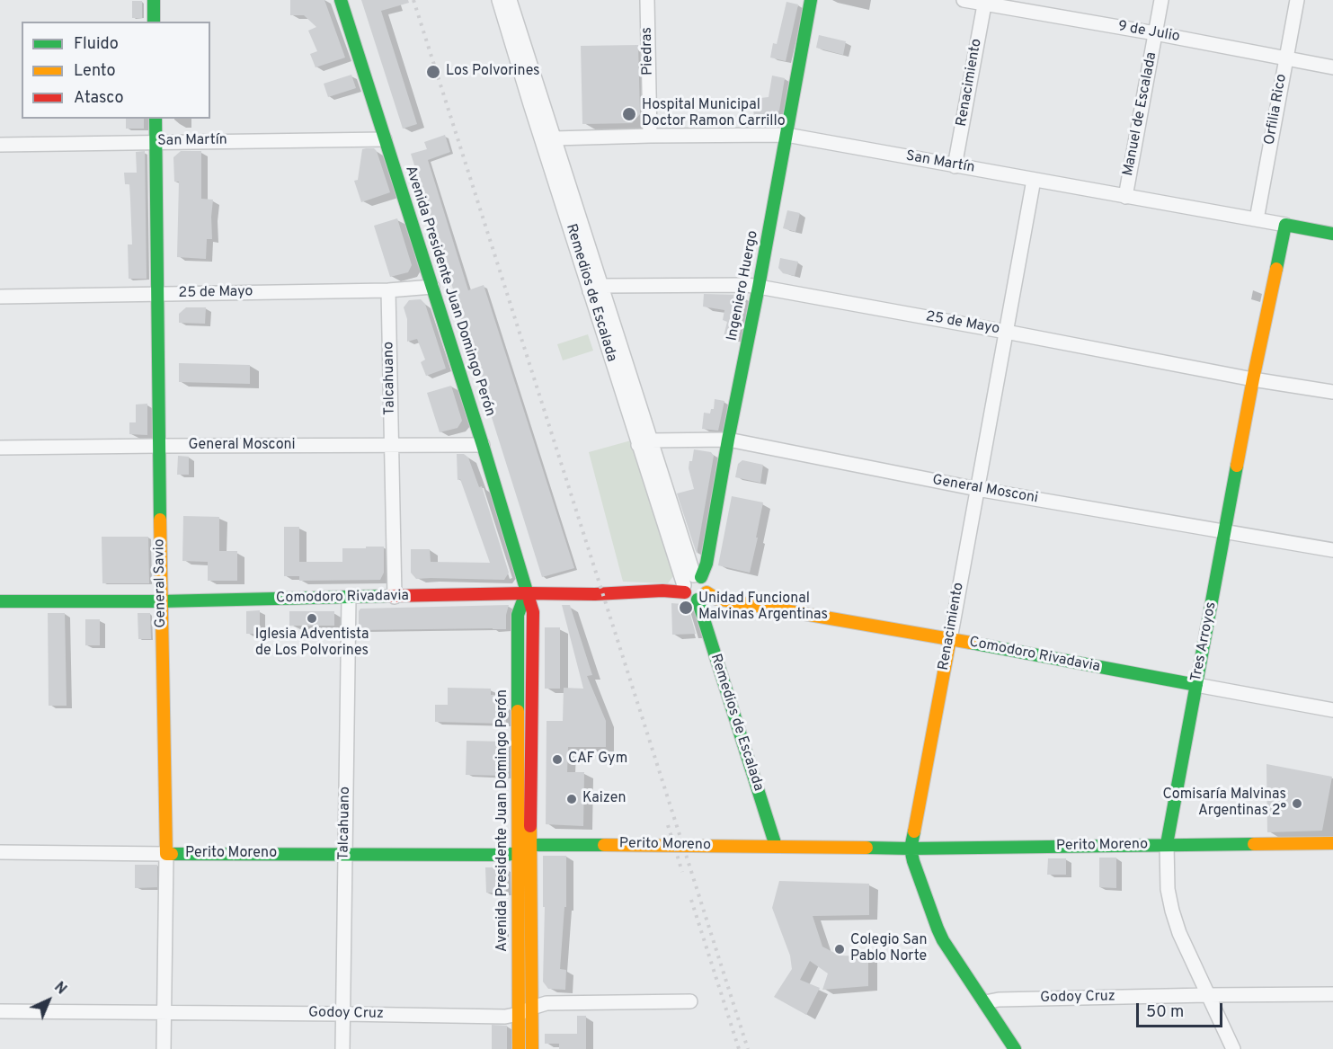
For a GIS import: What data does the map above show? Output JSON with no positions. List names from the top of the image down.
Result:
{
  "streets": {
    "street": [
      "9 de Julio",
      "Piedras",
      "Renacimiento",
      "Orfilia Rico",
      "Manuel de Escalada",
      "San Martín",
      "Ingeniero Huergo",
      "Avenida Presidente Juan Domingo Perón",
      "25 de Mayo",
      "Remedios de Escalada",
      "Talcahuano",
      "General Mosconi",
      "General Savio",
      "Comodoro Rivadavia",
      "Tres Arroyos",
      "Perito Moreno",
      "Godoy Cruz"
    ]
  },
  "crossings": [
    ["9 de Julio", "Renacimiento"],
    ["9 de Julio", "Orfilia Rico"],
    ["9 de Julio", "Manuel de Escalada"],
    ["Piedras", "San Martín"],
    ["Renacimiento", "San Martín"],
    ["Renacimiento", "25 de Mayo"],
    ["Renacimiento", "General Mosconi"],
    ["Renacimiento", "Comodoro Rivadavia"],
    ["Renacimiento", "Perito Moreno"],
    ["Renacimiento", "Godoy Cruz"],
    ["Orfilia Rico", "San Martín"],
    ["Manuel de Escalada", "San Martín"],
    ["San Martín", "Ingeniero Huergo"],
    ["San Martín", "Avenida Presidente Juan Domingo Perón"],
    ["San Martín", "Remedios de Escalada"],
    ["San Martín", "General Savio"],
    ["San Martín", "Tres Arroyos"],
    ["Ingeniero Huergo", "25 de Mayo"],
    ["Ingeniero Huergo", "Remedios de Escalada"],
    ["Ingeniero Huergo", "General Mosconi"],
    ["Ingeniero Huergo", "Comodoro Rivadavia"],
    ["Avenida Presidente Juan Domingo Perón", "25 de Mayo"],
    ["Avenida Presidente Juan Domingo Perón", "General Mosconi"],
    ["Avenida Presidente Juan Domingo Perón", "Comodoro Rivadavia"],
    ["Avenida Presidente Juan Domingo Perón", "Perito Moreno"],
    ["Avenida Presidente Juan Domingo Perón", "Godoy Cruz"],
    ["25 de Mayo", "Remedios de Escalada"],
    ["25 de Mayo", "Talcahuano"],
    ["25 de Mayo", "General Savio"],
    ["25 de Mayo", "Tres Arroyos"],
    ["Remedios de Escalada", "General Mosconi"],
    ["Remedios de Escalada", "Comodoro Rivadavia"],
    ["Remedios de Escalada", "Perito Moreno"],
    ["Talcahuano", "General Mosconi"],
    ["Talcahuano", "Comodoro Rivadavia"],
    ["Talcahuano", "Perito Moreno"],
    ["Talcahuano", "Godoy Cruz"],
    ["General Mosconi", "General Savio"],
    ["General Mosconi", "Tres Arroyos"],
    ["General Savio", "Comodoro Rivadavia"],
    ["General Savio", "Perito Moreno"],
    ["General Savio", "Godoy Cruz"],
    ["Comodoro Rivadavia", "Tres Arroyos"],
    ["Tres Arroyos", "Perito Moreno"],
    ["Tres Arroyos", "Godoy Cruz"]
  ],
  "places": [
    "Los Polvorines",
    "Hospital Municipal Doctor Ramon Carrillo",
    "Unidad Funcional Malvinas Argentinas",
    "Iglesia Adventista de Los Polvorines",
    "CAF Gym",
    "Kaizen",
    "Comisaría Malvinas Argentinas 2°",
    "Colegio San Pablo Norte"
  ],
  "legend": ["Fluido", "Lento", "Atasco"],
  "scale_bar": "50 m",
  "north": "top right"
}
